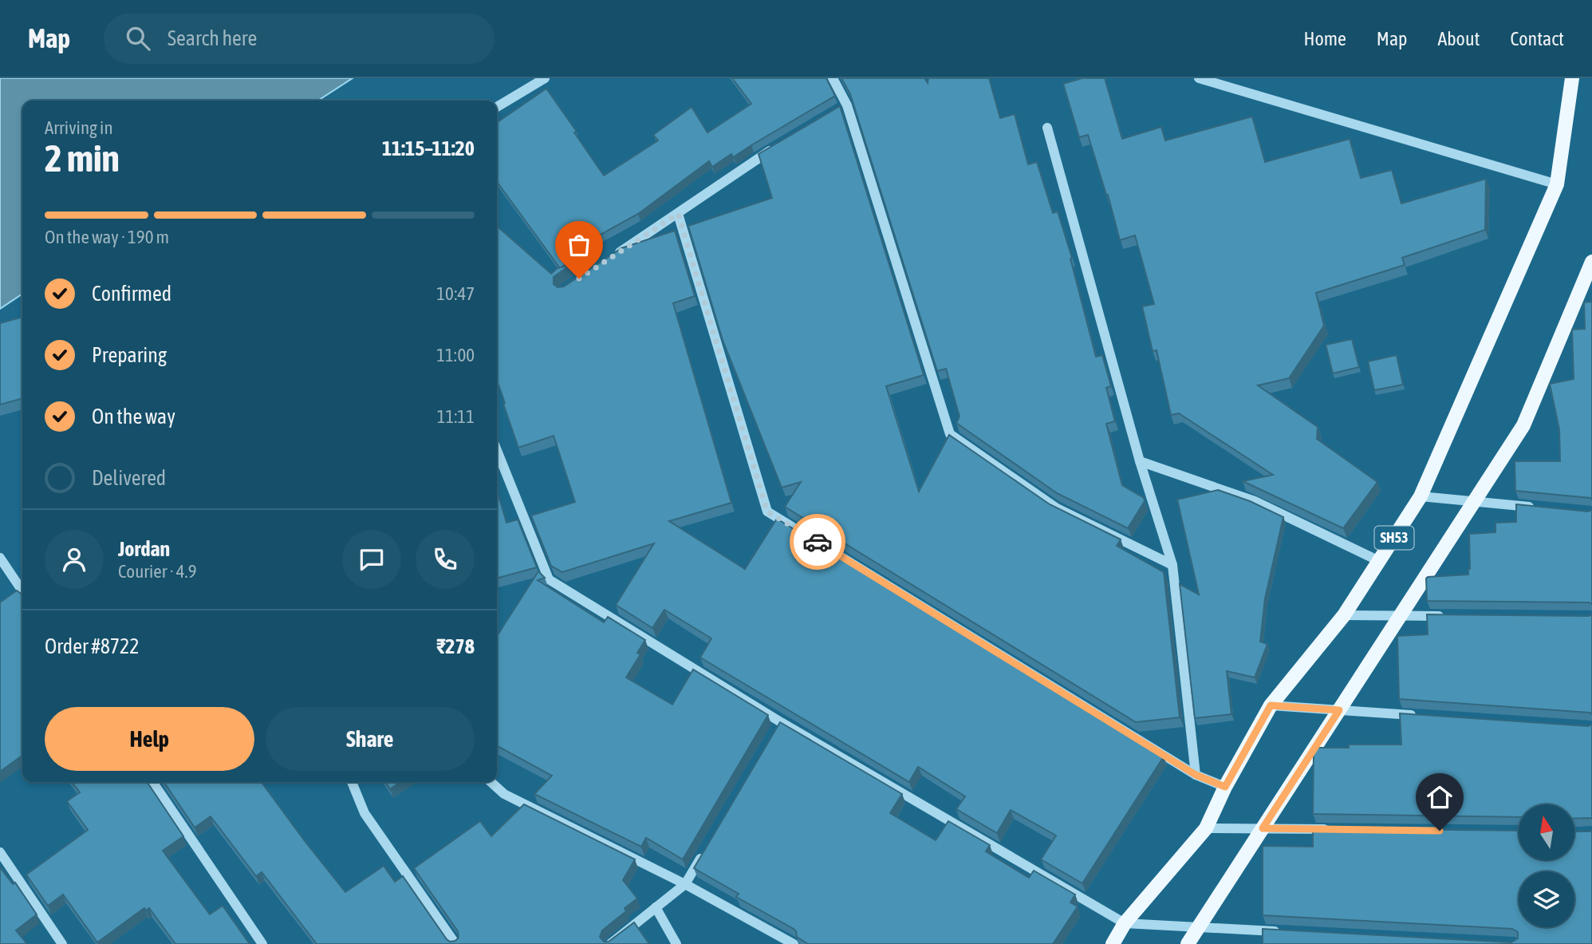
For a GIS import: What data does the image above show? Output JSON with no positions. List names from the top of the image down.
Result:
{
  "streets": {
    "main road": ["SH53"]
  },
  "north": "top",
  "page": {
    "header": "Map",
    "search": "Search here",
    "nav": [
      "Home",
      "Map",
      "About",
      "Contact"
    ],
    "heading": ["2 min", "Arriving in", "11:15–11:20"],
    "panel": [
      "Jordan",
      "Courier · 4.9",
      "Order #8722",
      "₹278"
    ],
    "bar": "On the way · 190 m",
    "list": [
      ["Confirmed", "10:47"],
      ["Preparing", "11:00"],
      ["On the way", "11:11"],
      "Delivered"
    ],
    "buttons": ["Help", "Share"]
  }
}
